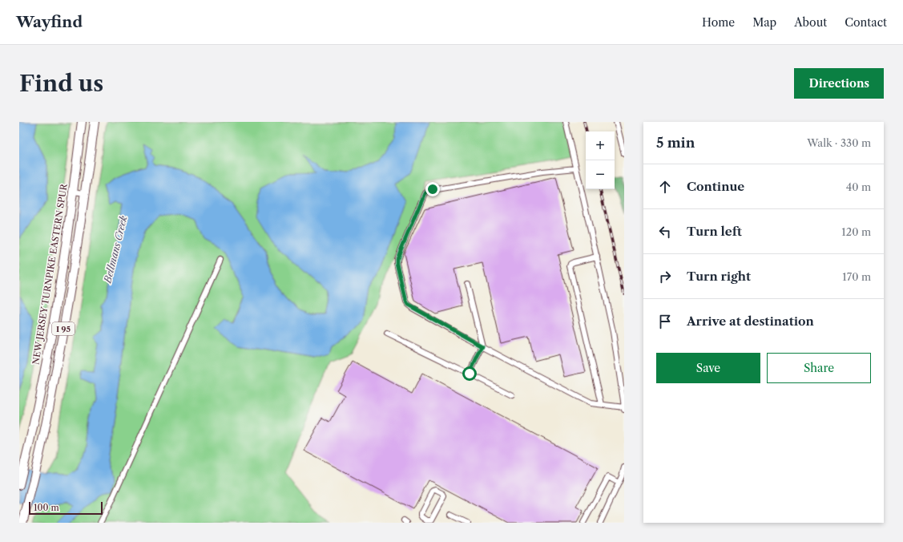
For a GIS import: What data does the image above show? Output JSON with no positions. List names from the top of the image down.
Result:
{
  "streets": {
    "highway": ["NEW JERSEY TURNPIKE EASTERN SPUR", "I 95"]
  },
  "water": ["Bellmans Creek"],
  "scale_bar": "100 m",
  "page": {
    "header": "Wayfind",
    "nav": [
      "Home",
      "Map",
      "About",
      "Contact"
    ],
    "buttons": [
      "Directions",
      ["Save", "Share"]
    ],
    "title": "Find us",
    "heading": ["5 min", "Walk · 330 m"],
    "map_buttons": ["+", "−"],
    "list": [
      ["Continue", "40 m"],
      ["Turn left", "120 m"],
      ["Turn right", "170 m"],
      "Arrive at destination"
    ],
    "scale": "100 m"
  }
}
